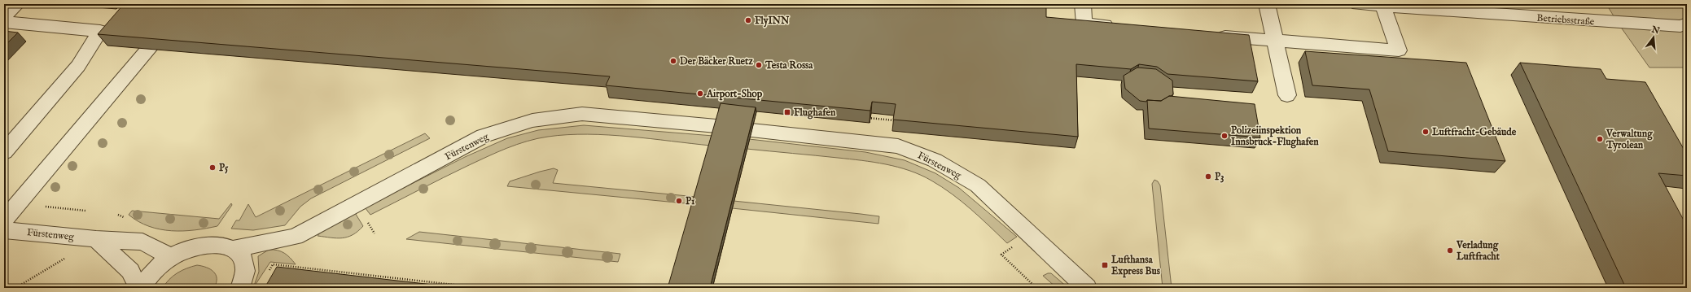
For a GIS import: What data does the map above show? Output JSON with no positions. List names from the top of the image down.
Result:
{
  "streets": {
    "street": ["Betriebsstraße", "Fürstenweg"]
  },
  "places": {
    "other": [
      "FlyINN",
      "Der Bäcker Ruetz",
      "Testa Rossa",
      "Airport-Shop",
      "Luftfracht-Gebäude",
      "Polizeiinspektion Innsbruck-Flughafen",
      "Verwaltung Tyrolean",
      "P5",
      "P3",
      "P1",
      "Verladung Luftfracht"
    ],
    "transit": ["Flughafen", "Lufthansa Express Bus"]
  },
  "north": "top"
}
